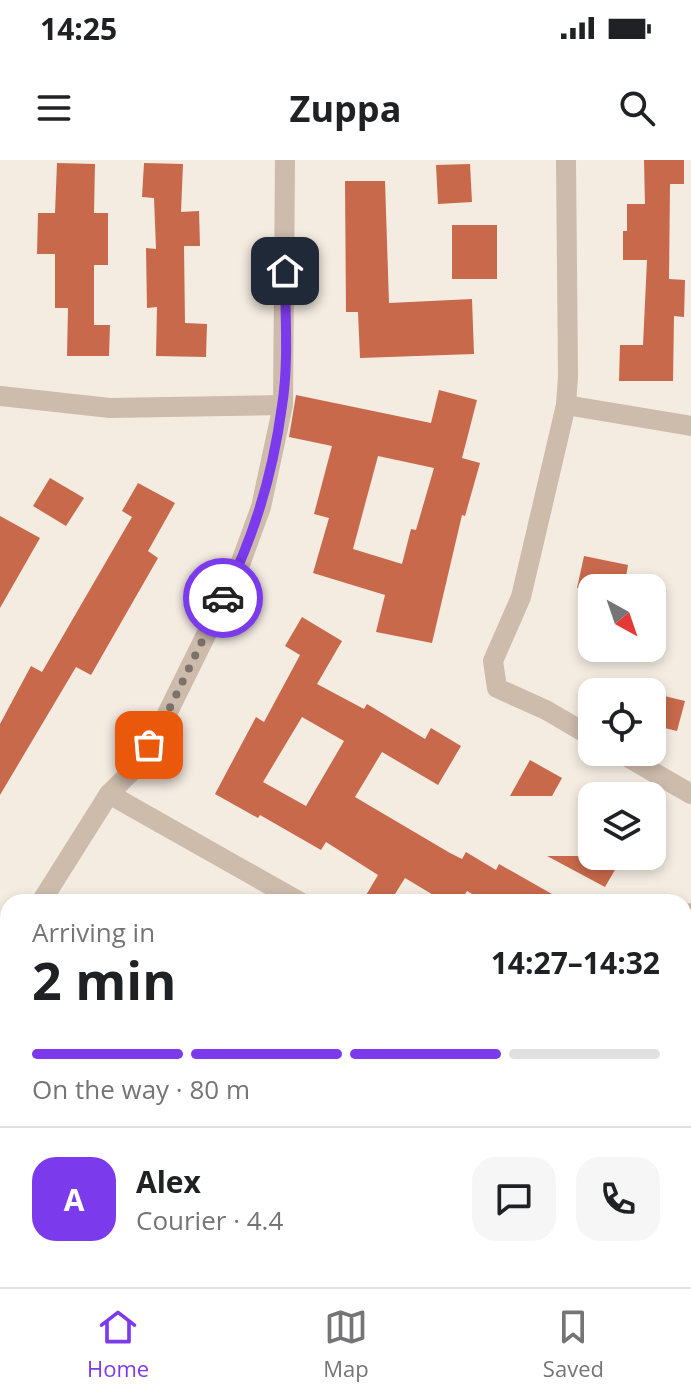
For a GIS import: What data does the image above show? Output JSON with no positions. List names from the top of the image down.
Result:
{
  "north": "bottom right",
  "page": {
    "status": "14:25",
    "header": "Zuppa",
    "heading": ["2 min", "Arriving in", "14:27–14:32"],
    "panel": ["Alex", "Courier · 4.4"],
    "bar": "On the way · 80 m",
    "round": "A",
    "tabs": ["Home", "Map", "Saved"]
  }
}
